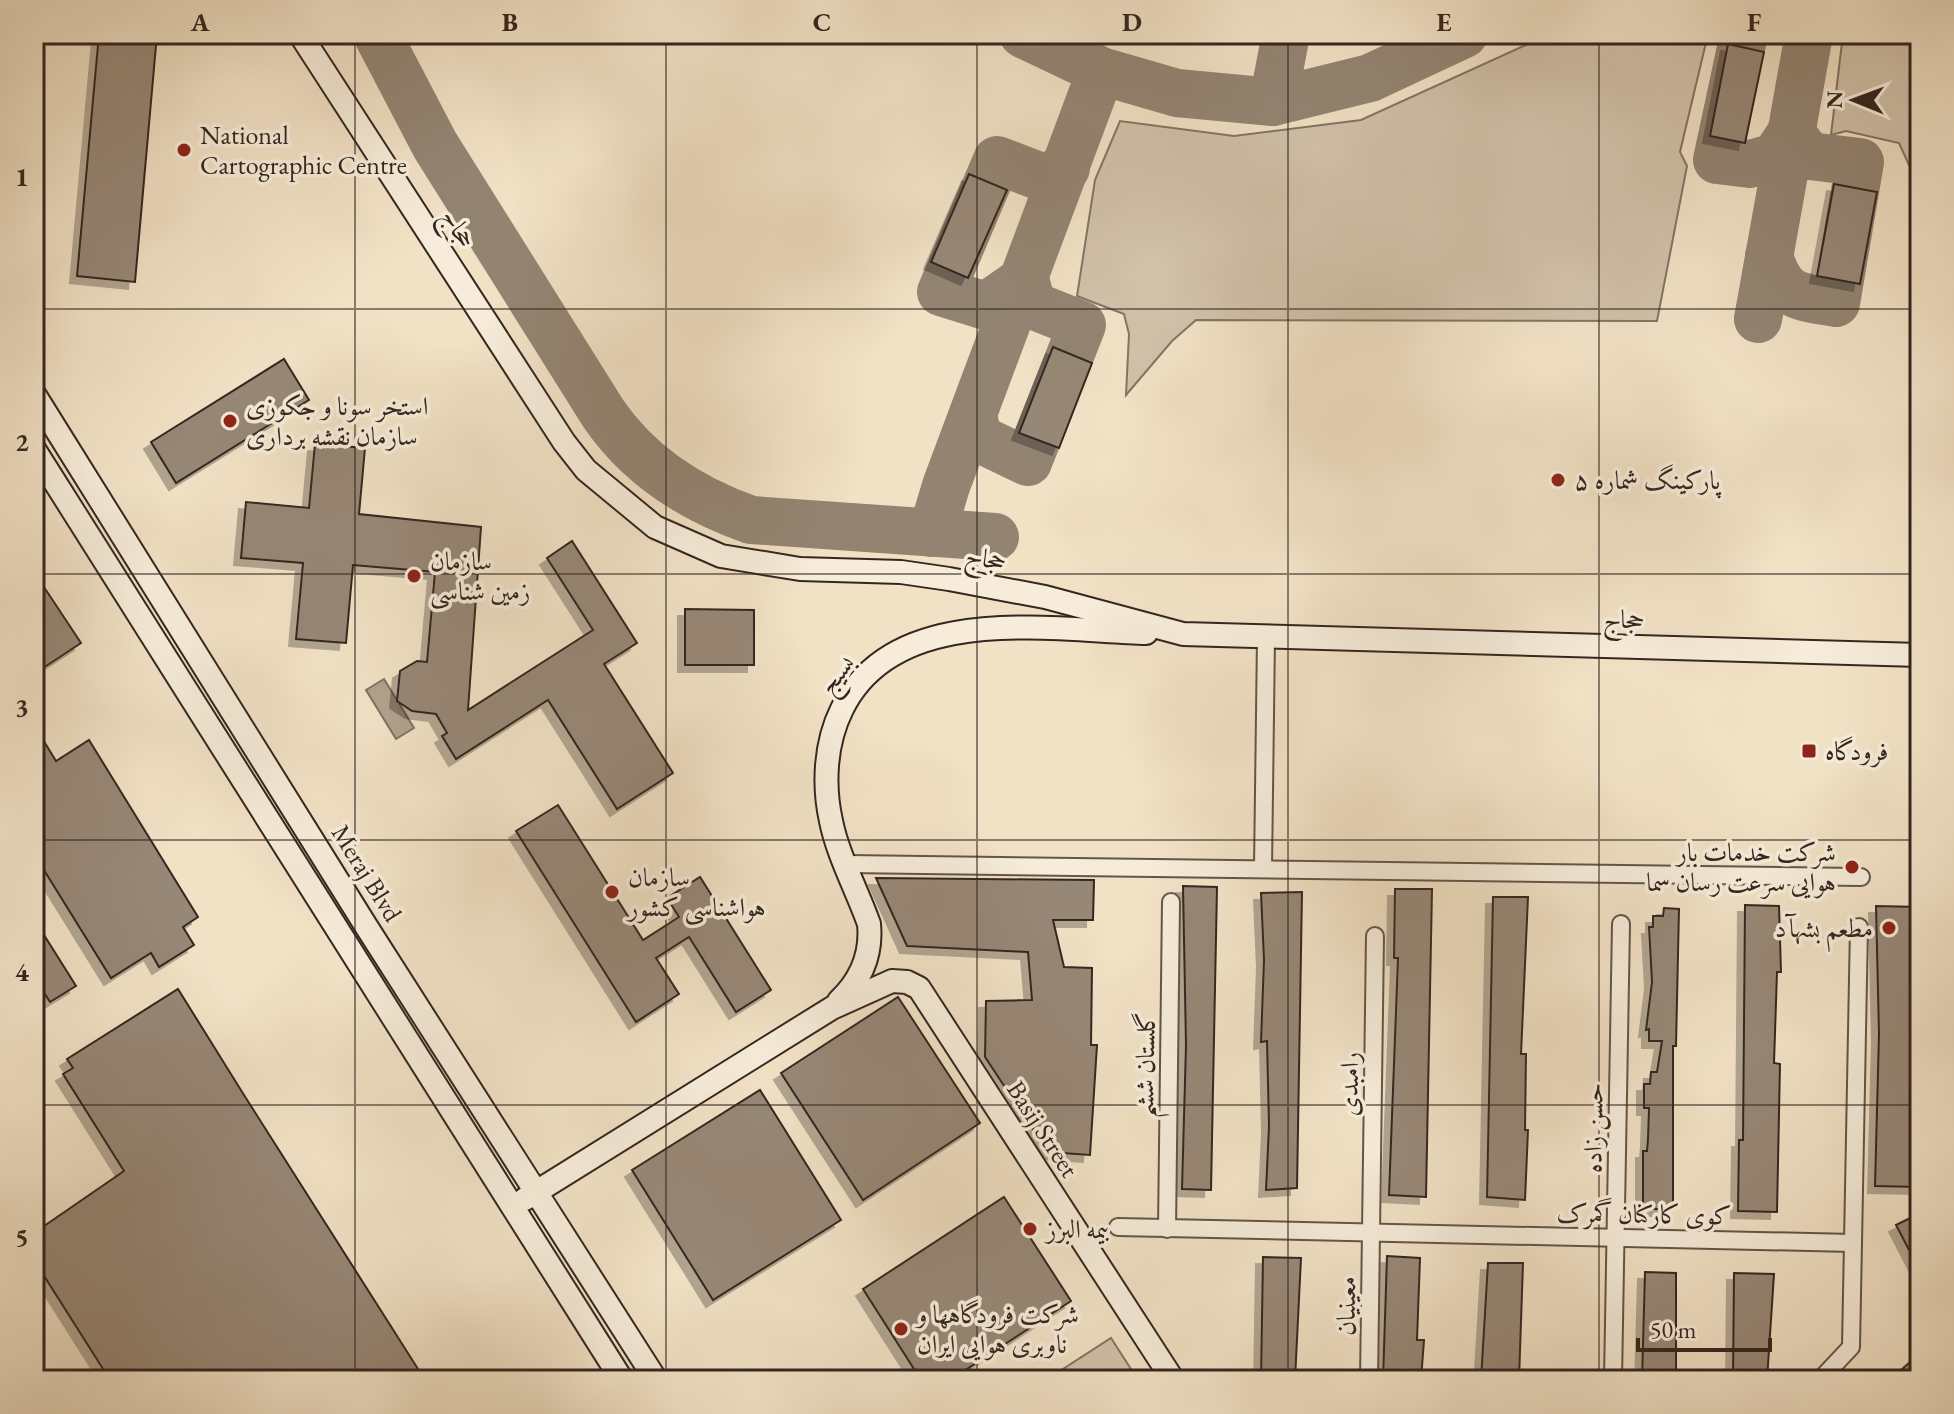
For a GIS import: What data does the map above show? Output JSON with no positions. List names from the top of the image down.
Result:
{
  "streets": {
    "main road": [
      "حجاج",
      "بسیج",
      "Meraj Blvd",
      "Basij Street"
    ],
    "street": [
      "گلستان ششم",
      "رامبدی",
      "حسن زاده",
      "کوی کارکنان گمرک",
      "معینیان"
    ]
  },
  "crossings": [
    ["حجاج", "بسیج"],
    ["بسیج", "Basij Street"],
    ["گلستان ششم", "کوی کارکنان گمرک"],
    ["رامبدی", "کوی کارکنان گمرک"],
    ["رامبدی", "معینیان"],
    ["حسن زاده", "کوی کارکنان گمرک"],
    ["کوی کارکنان گمرک", "معینیان"]
  ],
  "places": {
    "other": [
      "National Cartographic Centre",
      "استخر سونا و جکوزی سازمان نقشه برداری",
      "پارکینگ شماره ۵",
      "سازمان زمین شناسی",
      "شرکت خدمات بار هوایی سرعت رسان سما",
      "سازمان هواشناسی کشور",
      "مطعم بشهآد",
      "بیمه البرز",
      "شرکت فرودگاهها و ناوبری هوایی ایران"
    ],
    "transit": ["فرودگاه"]
  },
  "scale_bar": "50 m",
  "north": "left",
  "grid": {
    "columns": [
      "A",
      "B",
      "C",
      "D",
      "E",
      "F"
    ],
    "rows": [
      "1",
      "2",
      "3",
      "4",
      "5"
    ]
  }
}
